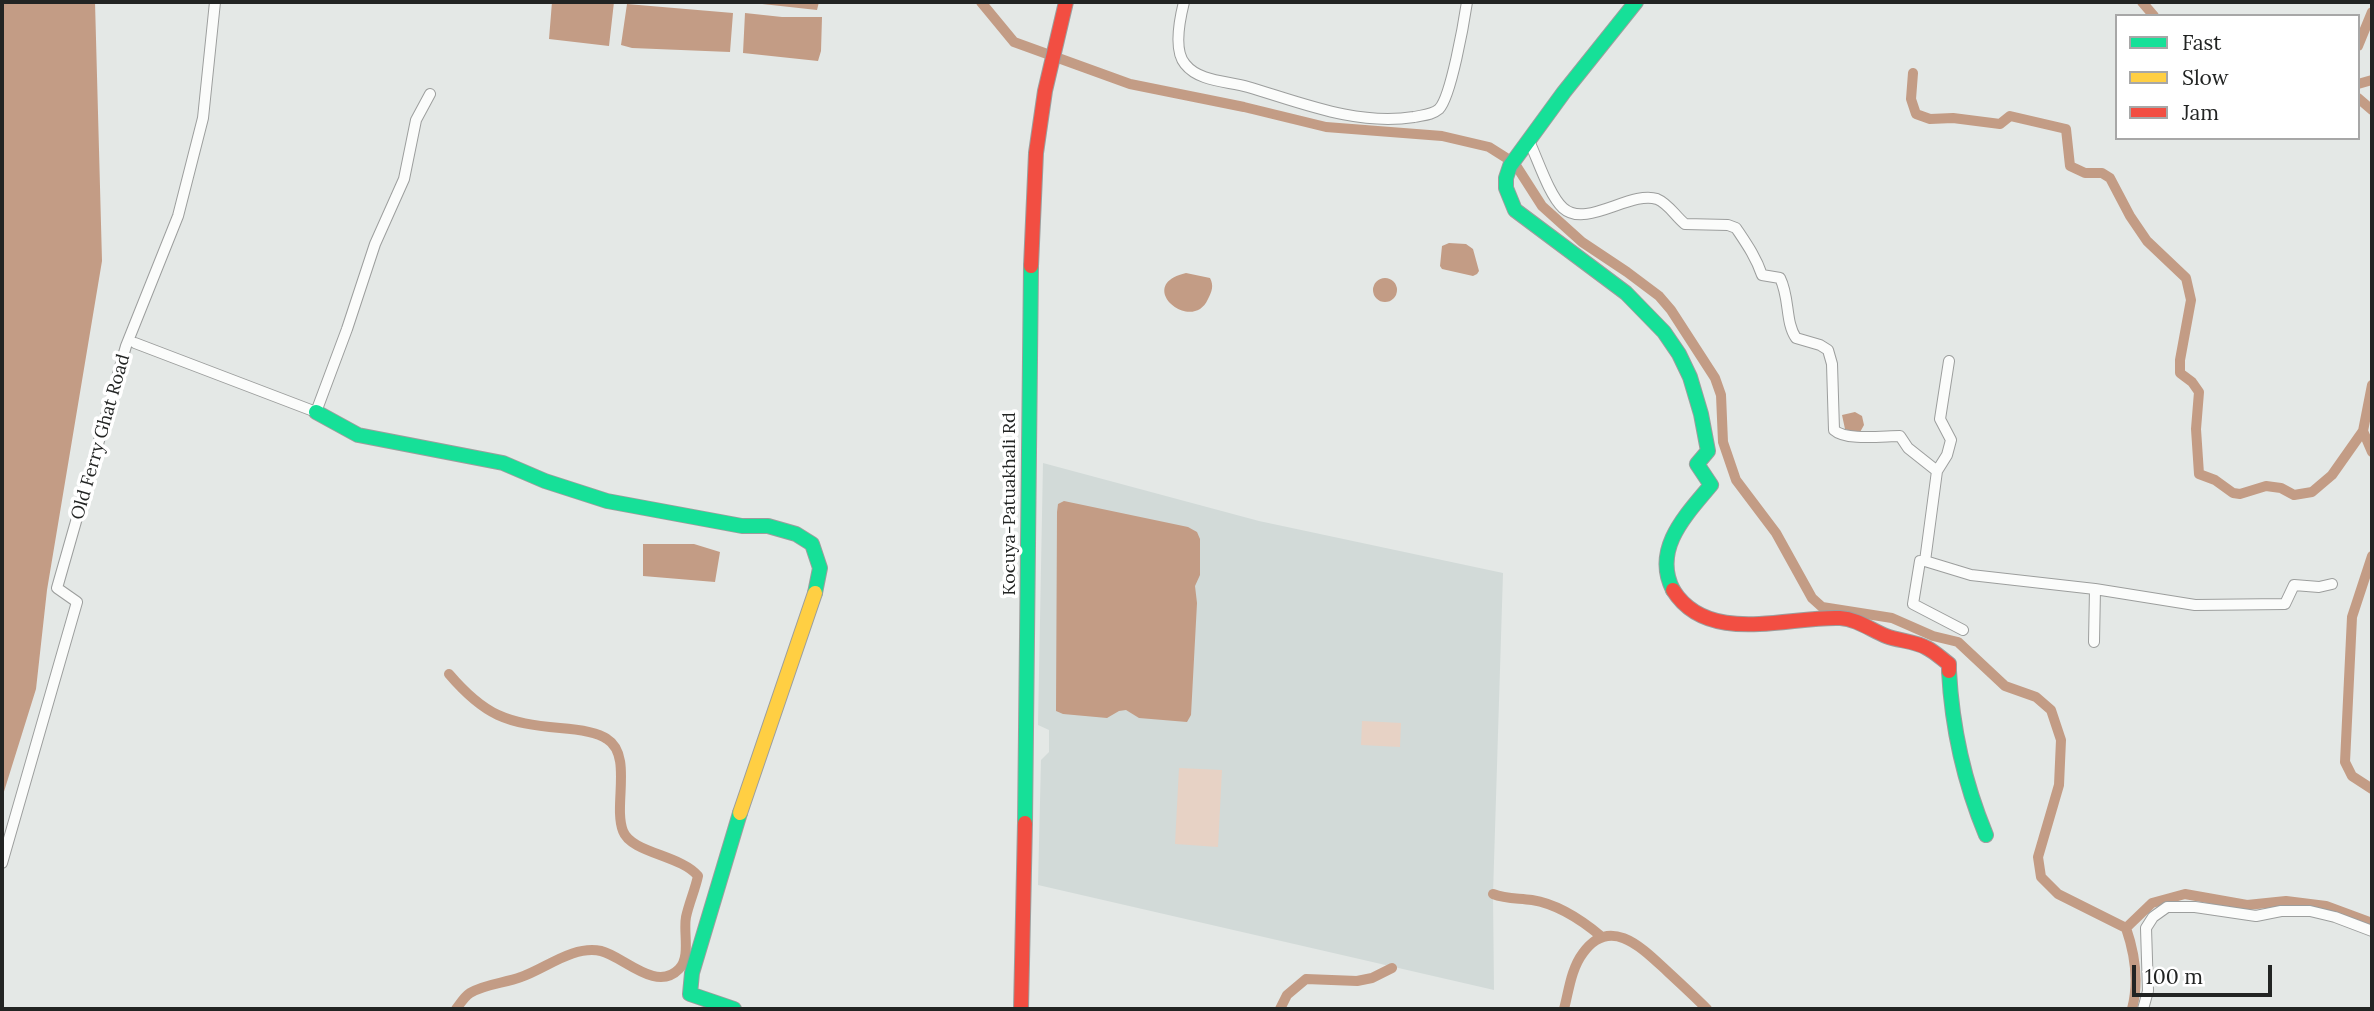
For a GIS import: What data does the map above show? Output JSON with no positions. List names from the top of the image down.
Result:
{
  "streets": {
    "street": ["Old Ferry Ghat Road", "Kocuya-Patuakhali Rd"]
  },
  "legend": ["Fast", "Slow", "Jam"],
  "scale_bar": "100 m"
}
